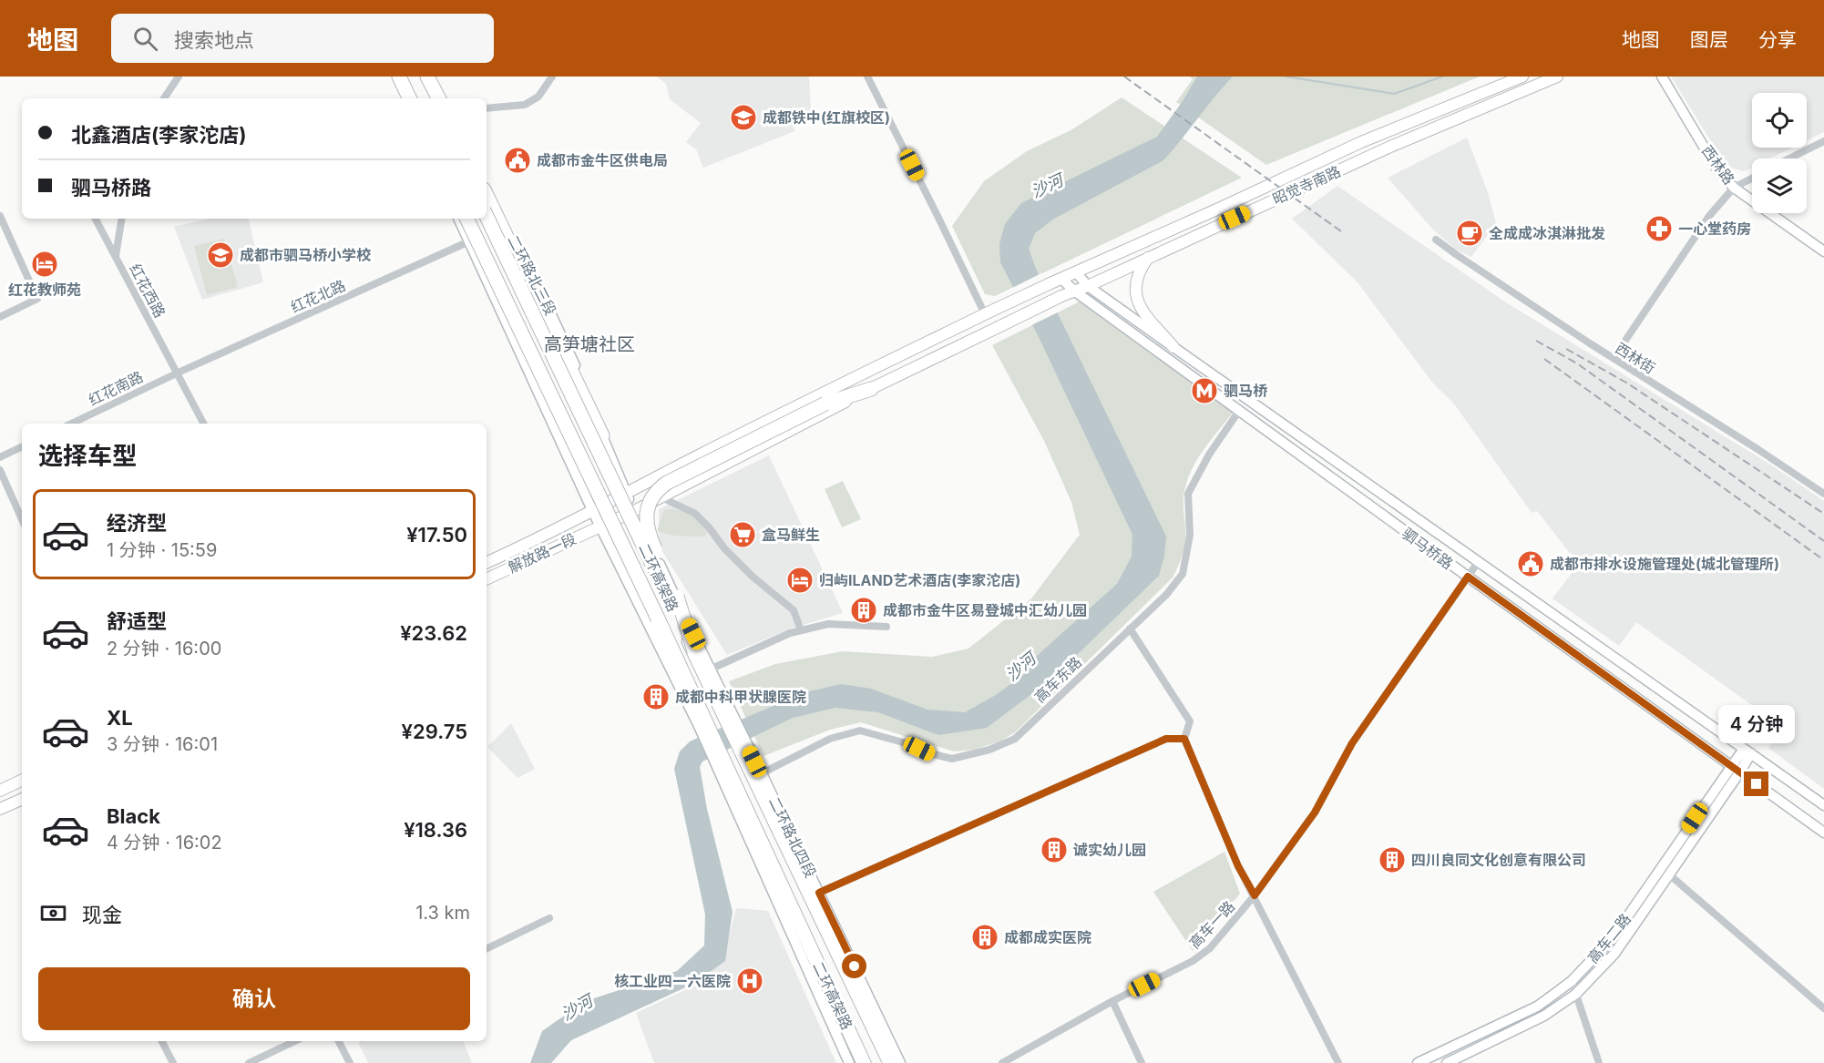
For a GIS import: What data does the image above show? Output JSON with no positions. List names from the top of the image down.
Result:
{
  "streets": {
    "highway": ["二环高架路"],
    "main road": [
      "西林路",
      "昭觉寺南路",
      "二环路北三段",
      "驷马桥路",
      "解放路一段",
      "二环路北四段",
      "高车二路"
    ],
    "street": [
      "红花西路",
      "红花北路",
      "西林街",
      "红花南路",
      "高车东路",
      "高车一路"
    ]
  },
  "crossings": [
    ["昭觉寺南路", "驷马桥路"],
    ["昭觉寺南路", "解放路一段"],
    ["二环路北三段", "解放路一段"],
    ["二环路北三段", "二环路北四段"],
    ["红花西路", "红花北路"],
    ["红花西路", "红花南路"],
    ["红花北路", "红花南路"],
    ["驷马桥路", "高车东路"],
    ["驷马桥路", "高车一路"],
    ["驷马桥路", "高车二路"],
    ["解放路一段", "二环路北四段"],
    ["高车东路", "二环路北四段"]
  ],
  "districts": ["高笋塘社区"],
  "water": ["沙河"],
  "places": {
    "school or university": ["成都铁中(红旗校区)", "成都市驷马桥小学校"],
    "public building": ["成都市金牛区供电局", "成都市排水设施管理处(城北管理所)"],
    "pharmacy": ["一心堂药房"],
    "cafe": ["全成成冰淇淋批发"],
    "hotel": ["红花教师苑", "归屿ILAND艺术酒店(李家沱店)"],
    "metro station": ["驷马桥"],
    "supermarket": ["盒马鲜生"],
    "building": [
      "成都市金牛区易登城中汇幼儿园",
      "成都中科甲状腺医院",
      "诚实幼儿园",
      "四川良同文化创意有限公司",
      "成都成实医院"
    ],
    "hospital": ["核工业四一六医院"]
  },
  "page": {
    "header": "地图",
    "search": "搜索地点",
    "nav": ["地图", "图层", "分享"],
    "banner": ["北鑫酒店(李家沱店)", "驷马桥路"],
    "heading": "选择车型",
    "list": [
      {
        "name": "经济型",
        "note": "1 分钟 · 15:59",
        "value": "¥17.50"
      },
      {
        "name": "舒适型",
        "note": "2 分钟 · 16:00",
        "value": "¥23.62"
      },
      {
        "name": "XL",
        "note": "3 分钟 · 16:01",
        "value": "¥29.75"
      },
      {
        "name": "Black",
        "note": "4 分钟 · 16:02",
        "value": "¥18.36"
      }
    ],
    "bubble": "4 分钟",
    "pay": ["现金", "1.3 km"],
    "buttons": "确认"
  }
}
